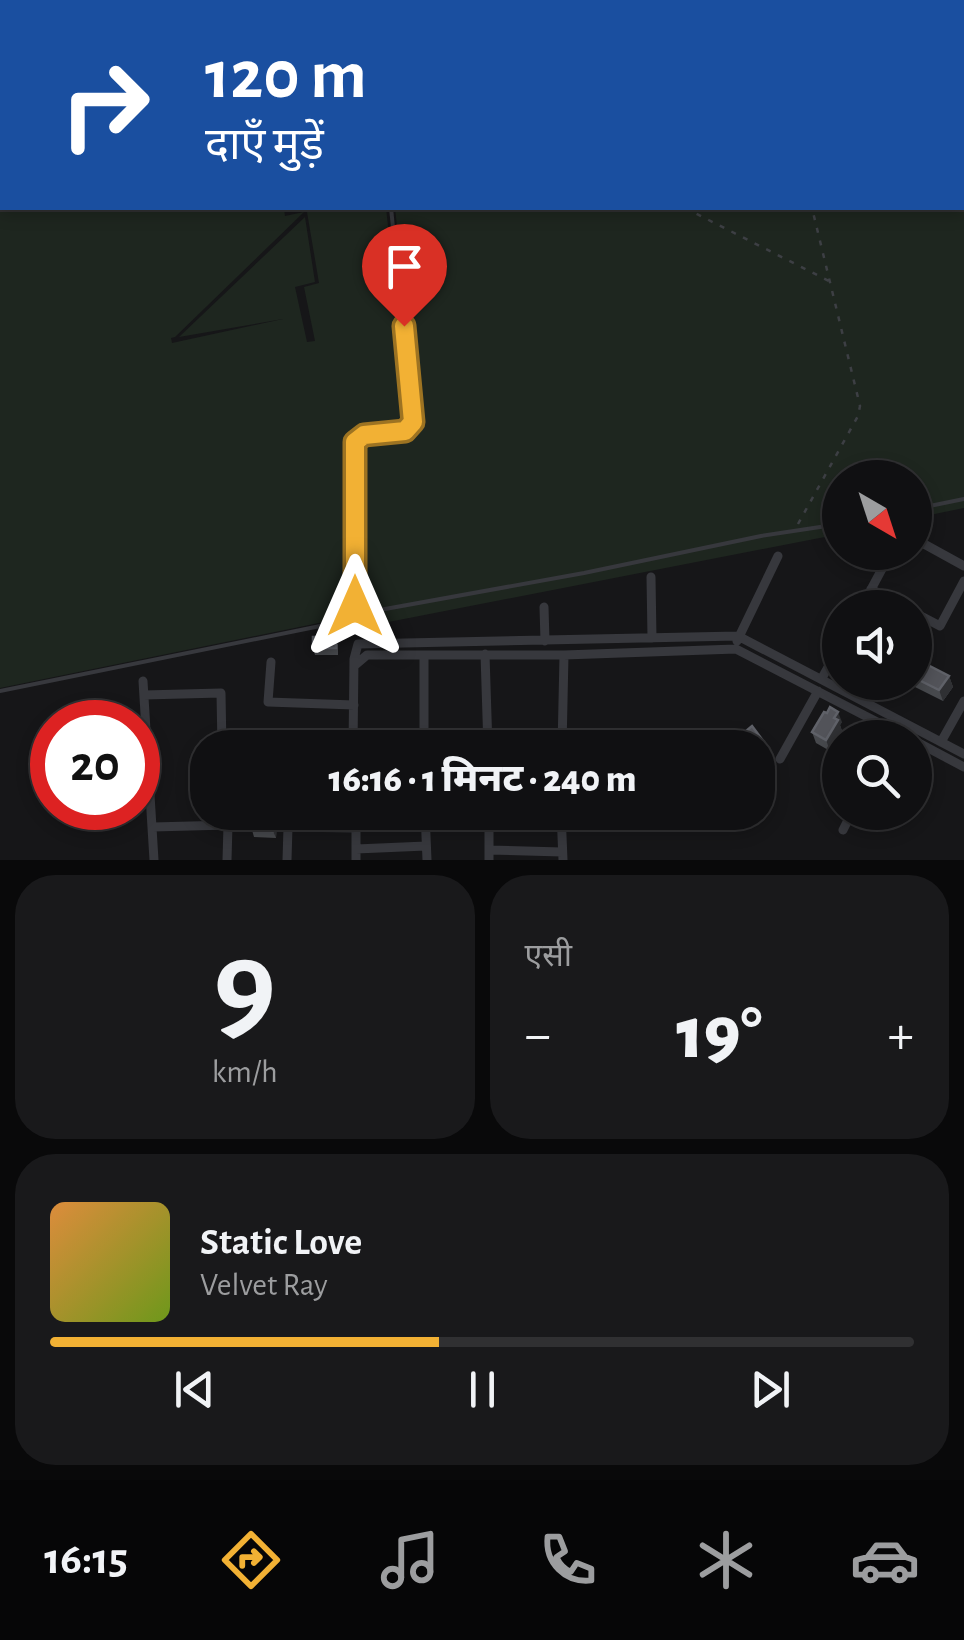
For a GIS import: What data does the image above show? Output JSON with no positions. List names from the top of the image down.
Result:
{
  "north": "bottom right",
  "page": {
    "turn": ["120 m", "दाएँ मुड़ें"],
    "limit": "20",
    "trip": "16:16 · 1 मिनट · 240 m",
    "tile": [
      ["9", "km/h"],
      "एसी"
    ],
    "heat": ["−", "19°", "+"],
    "song": ["Static Love", "Velvet Ray"],
    "tabs": "16:15"
  }
}
